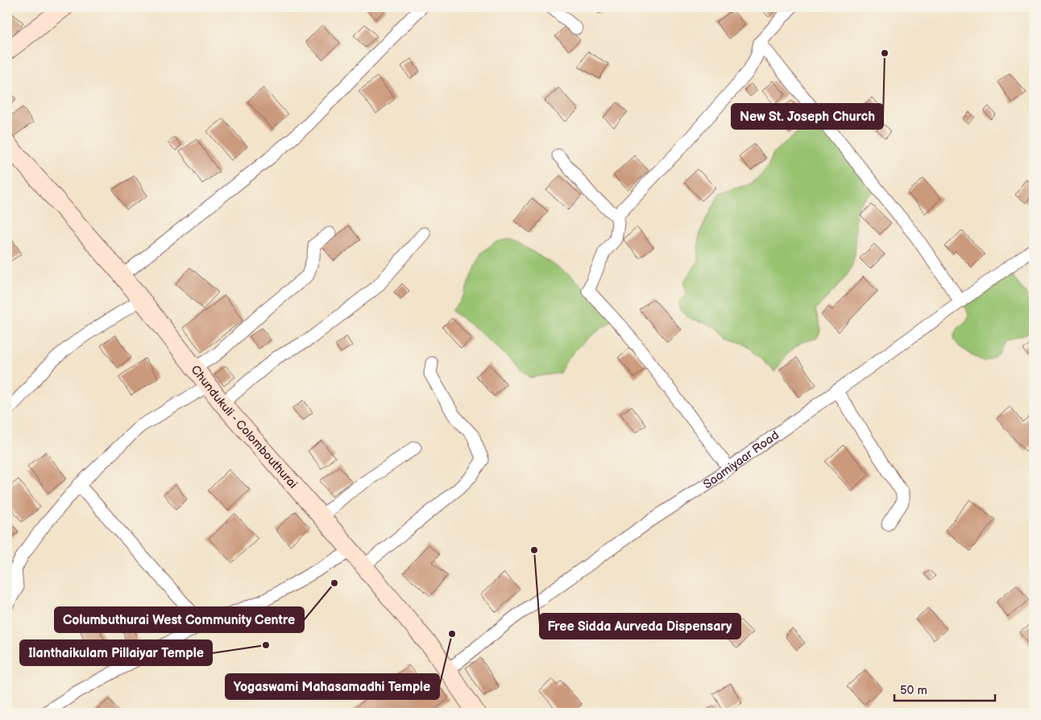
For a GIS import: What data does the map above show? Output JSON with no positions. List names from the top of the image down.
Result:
{
  "streets": {
    "main road": ["Chundukuli - Colombouthurai"],
    "street": ["Saamiyaar Road"]
  },
  "crossings": [
    ["Chundukuli - Colombouthurai", "Saamiyaar Road"]
  ],
  "places": [
    "New St. Joseph Church",
    "Free Sidda Aurveda Dispensary",
    "Columbuthurai West Community Centre",
    "Yogaswami Mahasamadhi Temple",
    "Ilanthaikulam Pillaiyar Temple"
  ],
  "scale_bar": "50 m"
}
